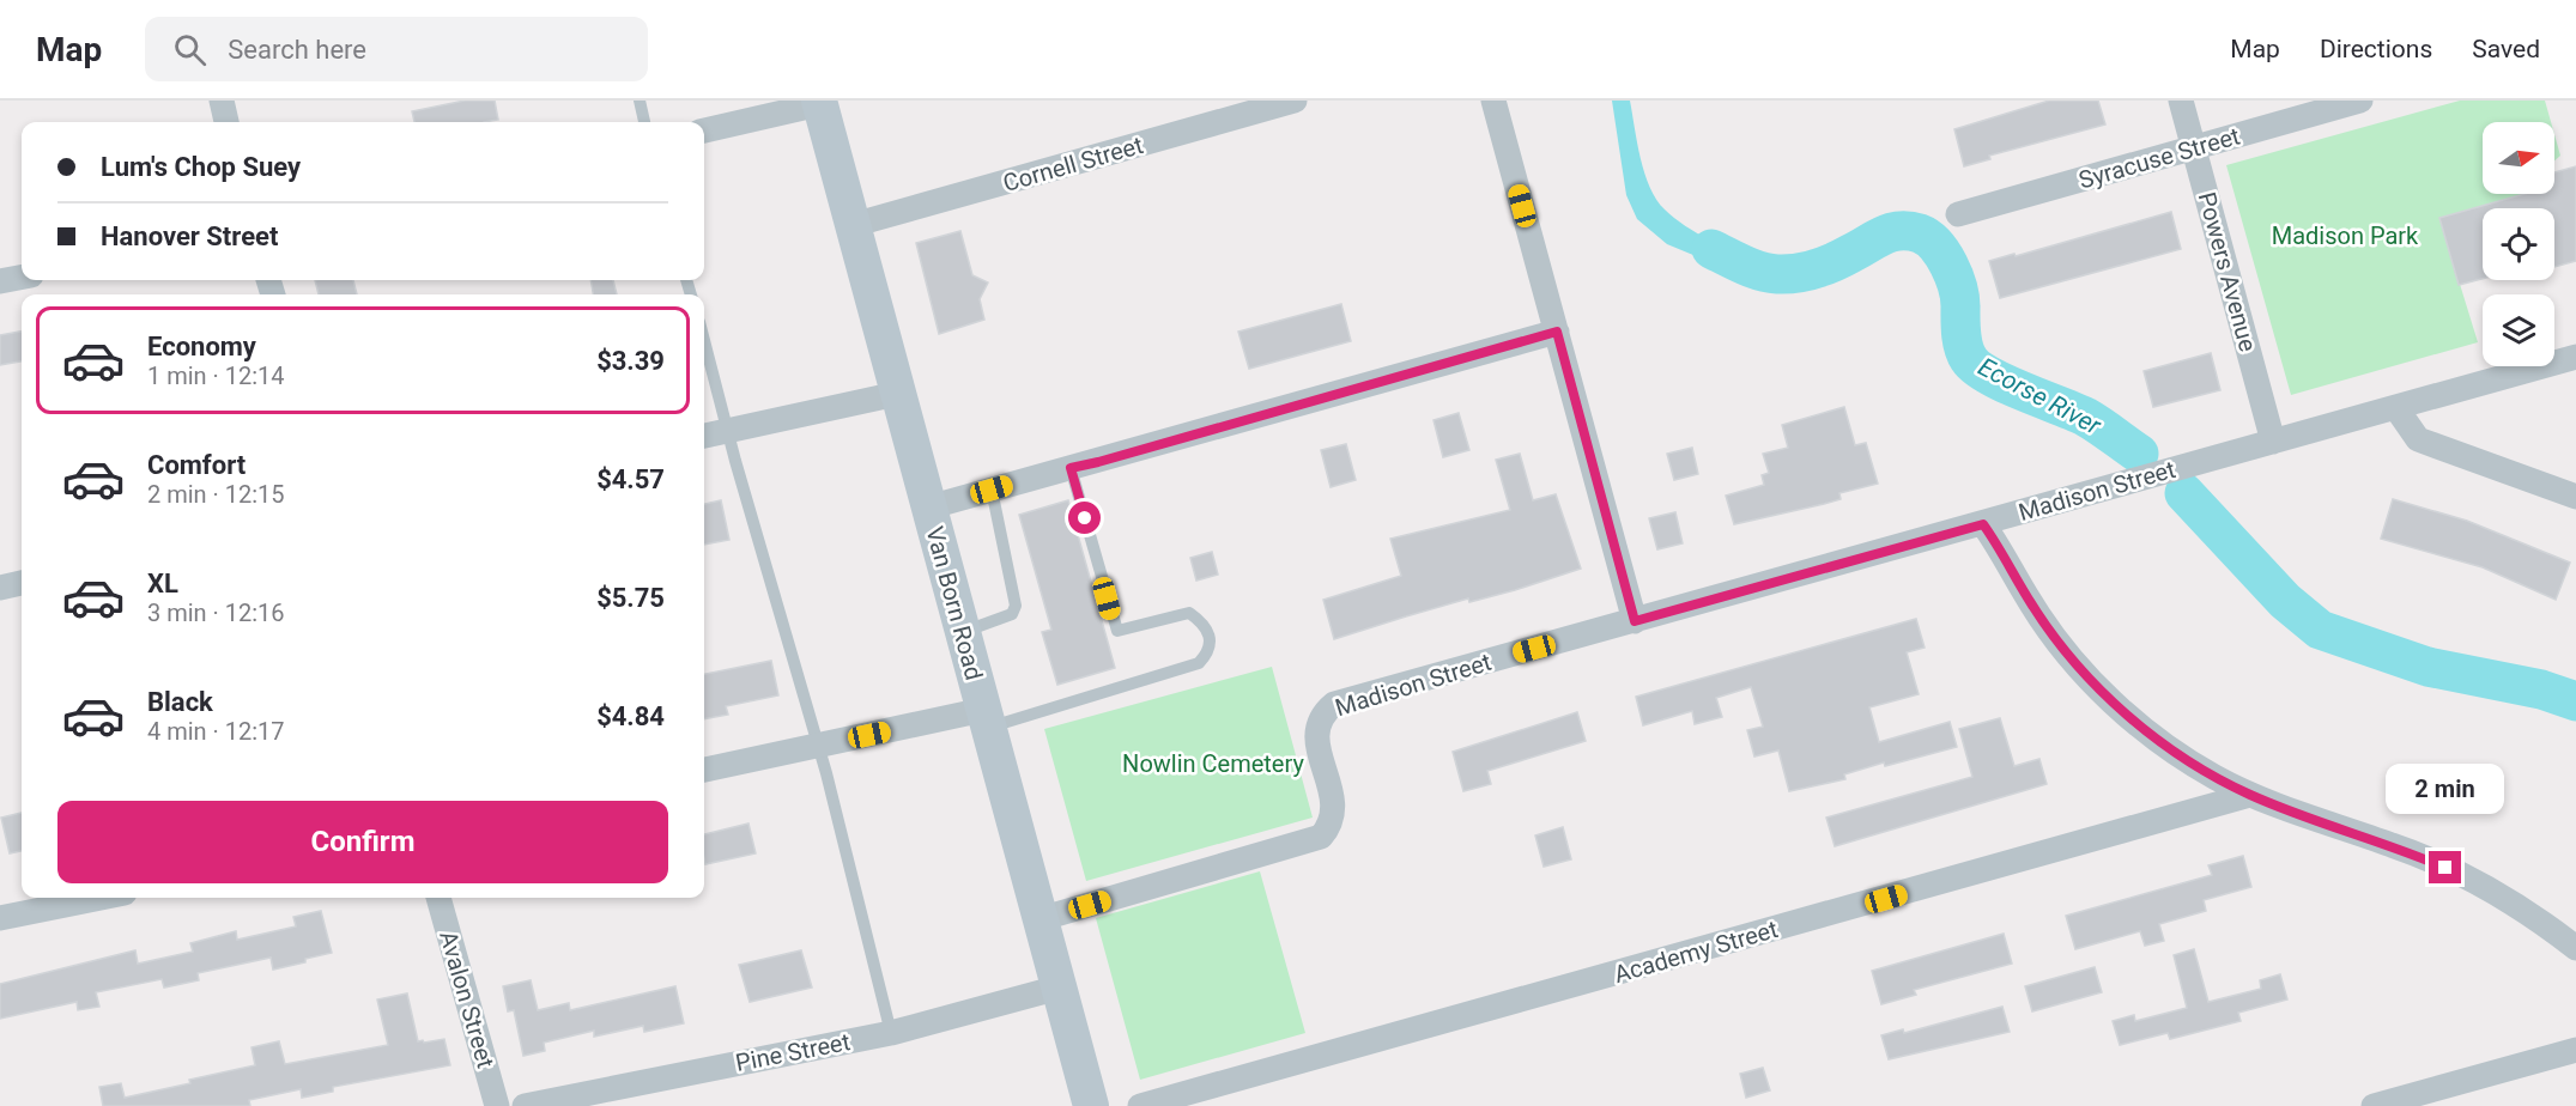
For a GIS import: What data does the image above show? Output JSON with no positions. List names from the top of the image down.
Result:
{
  "streets": {
    "main road": ["Van Born Road"],
    "street": [
      "Syracuse Street",
      "Cornell Street",
      "Powers Avenue",
      "Madison Street",
      "Academy Street",
      "Avalon Street",
      "Pine Street"
    ]
  },
  "crossings": [
    ["Syracuse Street", "Powers Avenue"],
    ["Cornell Street", "Van Born Road"],
    ["Powers Avenue", "Madison Street"],
    ["Madison Street", "Van Born Road"],
    ["Van Born Road", "Pine Street"]
  ],
  "water": ["Ecorse River"],
  "parks": ["Madison Park", "Nowlin Cemetery"],
  "north": "right",
  "page": {
    "header": "Map",
    "search": "Search here",
    "nav": ["Map", "Directions", "Saved"],
    "banner": ["Lum's Chop Suey", "Hanover Street"],
    "list": [
      {
        "name": "Economy",
        "note": "1 min · 12:14",
        "value": "$3.39"
      },
      {
        "name": "Comfort",
        "note": "2 min · 12:15",
        "value": "$4.57"
      },
      {
        "name": "XL",
        "note": "3 min · 12:16",
        "value": "$5.75"
      },
      {
        "name": "Black",
        "note": "4 min · 12:17",
        "value": "$4.84"
      }
    ],
    "bubble": "2 min",
    "buttons": "Confirm"
  }
}
